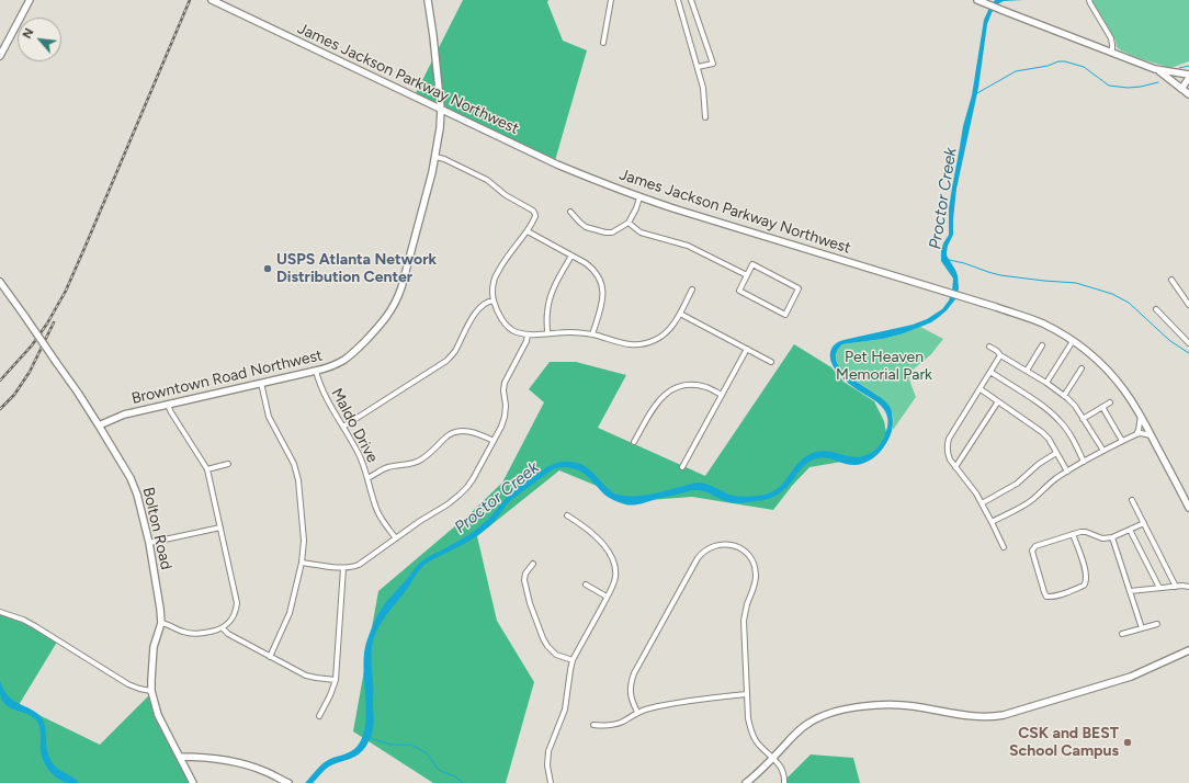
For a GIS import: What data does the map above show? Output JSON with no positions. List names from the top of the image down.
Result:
{
  "streets": {
    "main road": ["James Jackson Parkway Northwest", "Browntown Road Northwest", "Bolton Road"],
    "street": ["Maldo Drive"]
  },
  "crossings": [
    ["James Jackson Parkway Northwest", "Browntown Road Northwest"],
    ["Browntown Road Northwest", "Maldo Drive"],
    ["Browntown Road Northwest", "Bolton Road"]
  ],
  "water": ["Proctor Creek"],
  "parks": ["Pet Heaven Memorial Park"],
  "places": ["USPS Atlanta Network Distribution Center", "CSK and BEST School Campus"],
  "north": "top left"
}
